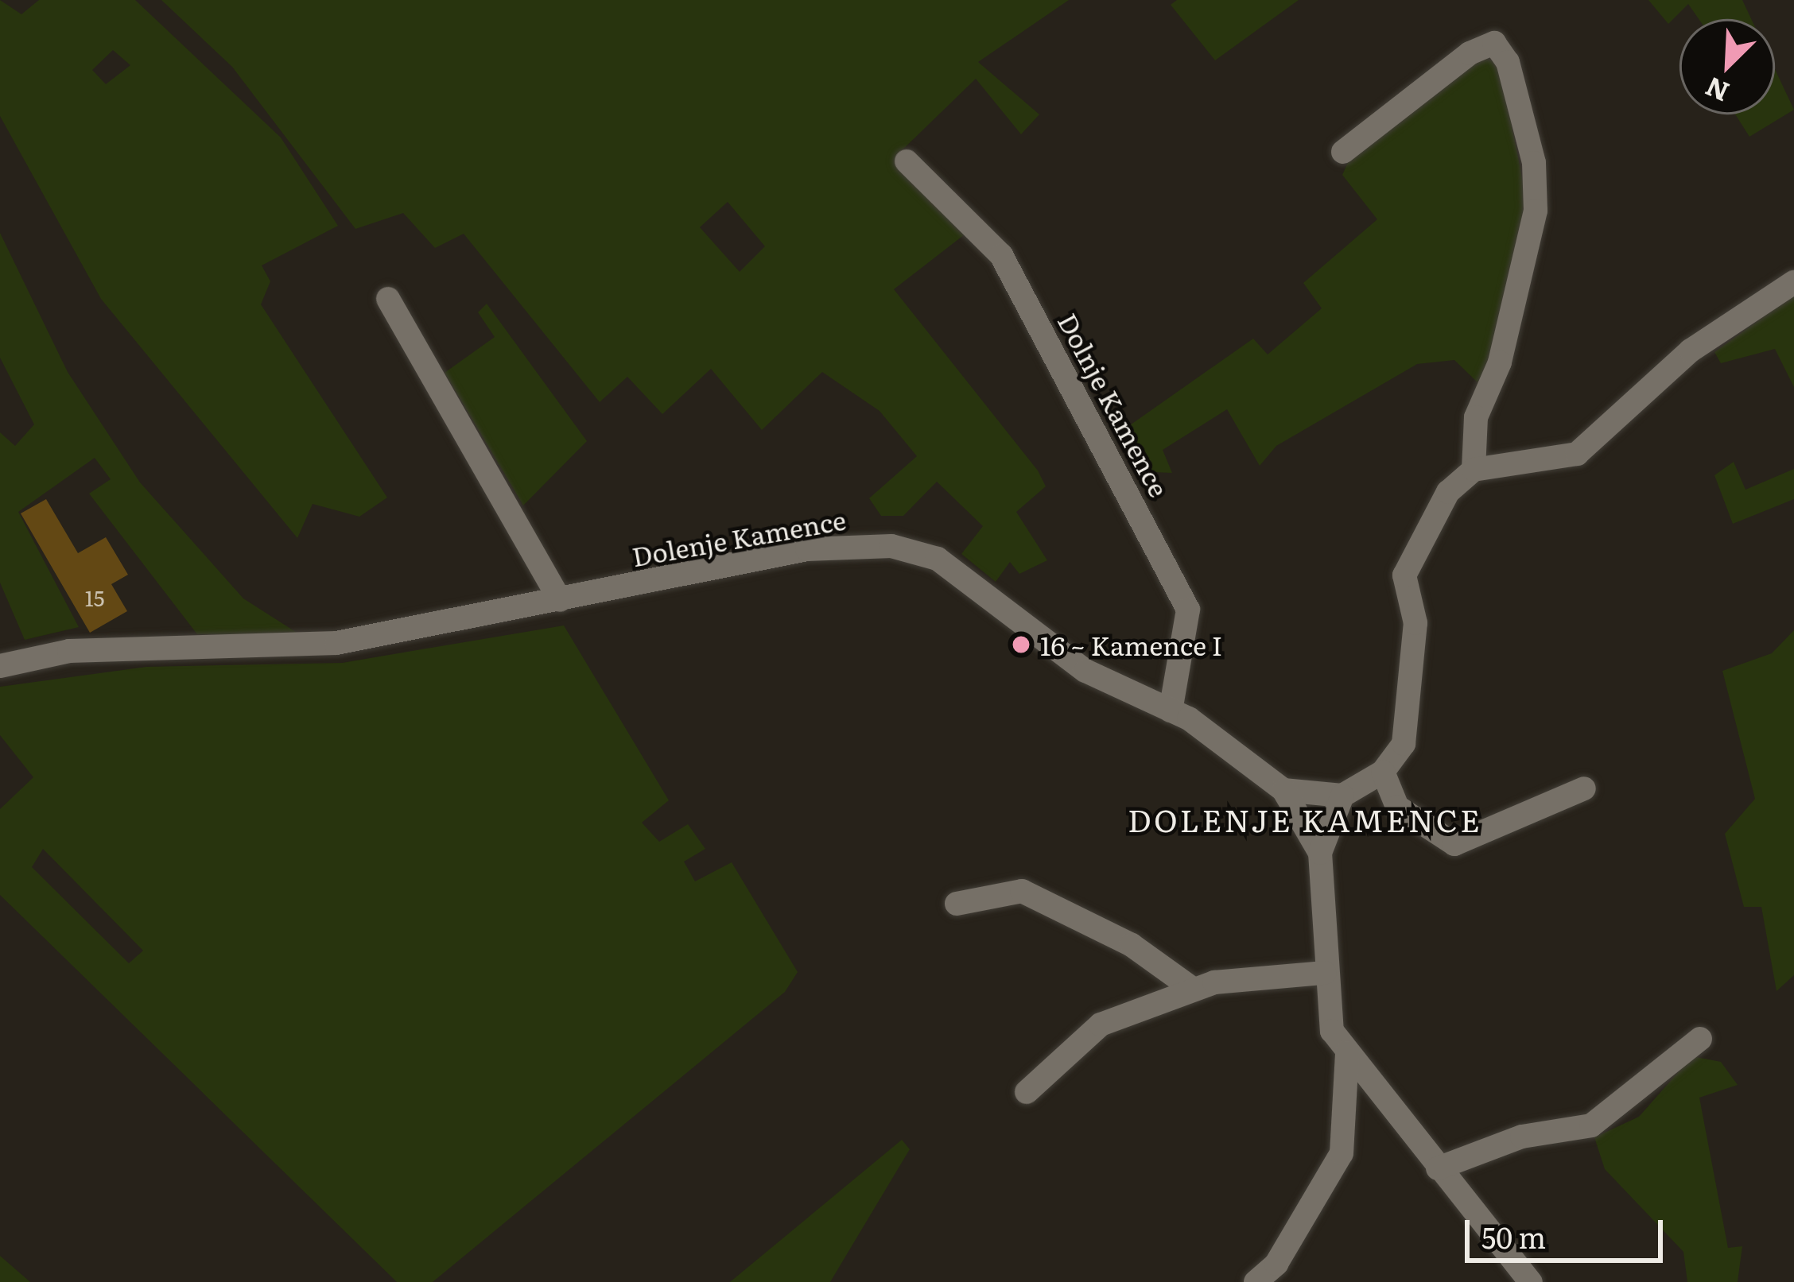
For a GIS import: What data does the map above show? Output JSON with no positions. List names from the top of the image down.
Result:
{
  "streets": {
    "street": ["Dolnje Kamence", "Dolenje Kamence"]
  },
  "crossings": [
    ["Dolnje Kamence", "Dolenje Kamence"]
  ],
  "districts": ["DOLENJE KAMENCE"],
  "places": ["16 ~ Kamence I"],
  "house_numbers": ["15"],
  "scale_bar": "50 m",
  "north": "bottom left"
}
